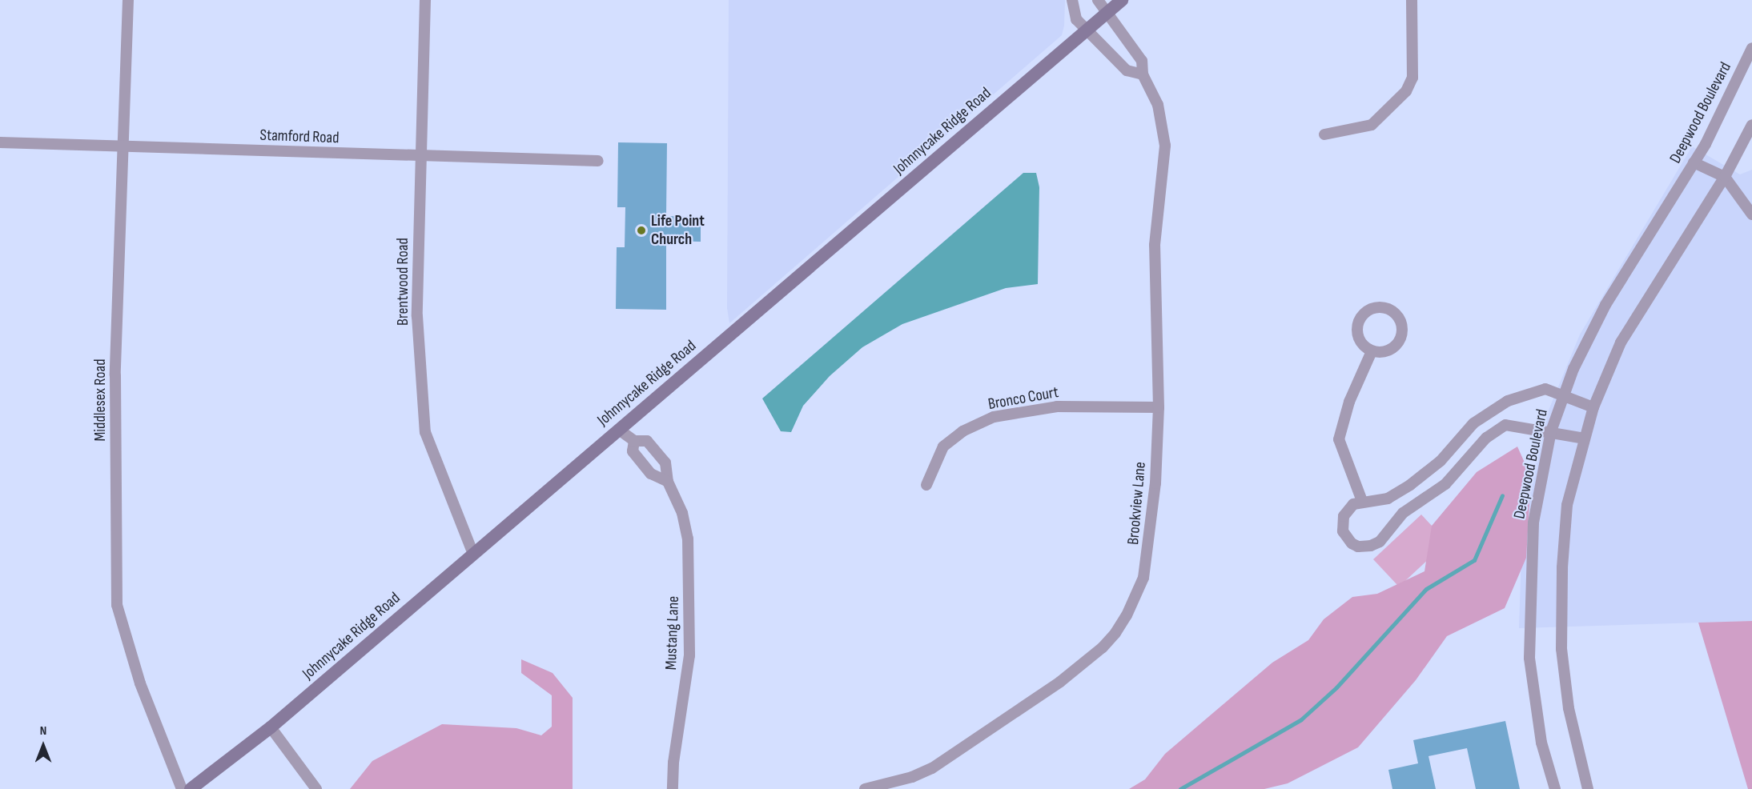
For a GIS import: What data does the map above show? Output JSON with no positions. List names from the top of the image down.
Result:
{
  "streets": {
    "main road": ["Johnnycake Ridge Road"],
    "street": [
      "Deepwood Boulevard",
      "Stamford Road",
      "Brentwood Road",
      "Bronco Court",
      "Middlesex Road",
      "Brookview Lane",
      "Mustang Lane"
    ]
  },
  "crossings": [
    ["Johnnycake Ridge Road", "Brentwood Road"],
    ["Johnnycake Ridge Road", "Brookview Lane"],
    ["Johnnycake Ridge Road", "Mustang Lane"],
    ["Stamford Road", "Brentwood Road"],
    ["Stamford Road", "Middlesex Road"],
    ["Bronco Court", "Brookview Lane"]
  ],
  "places": ["Life Point Church"],
  "north": "top"
}
